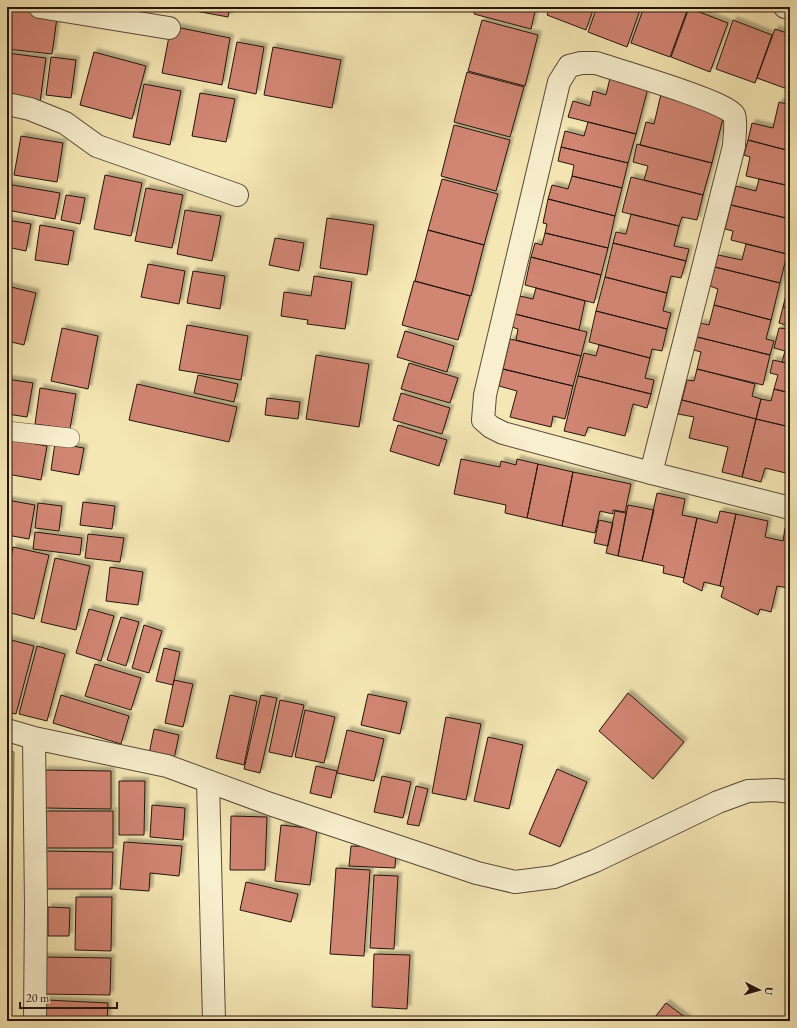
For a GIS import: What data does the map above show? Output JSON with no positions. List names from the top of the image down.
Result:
{
  "scale_bar": "20 m",
  "north": "right"
}
